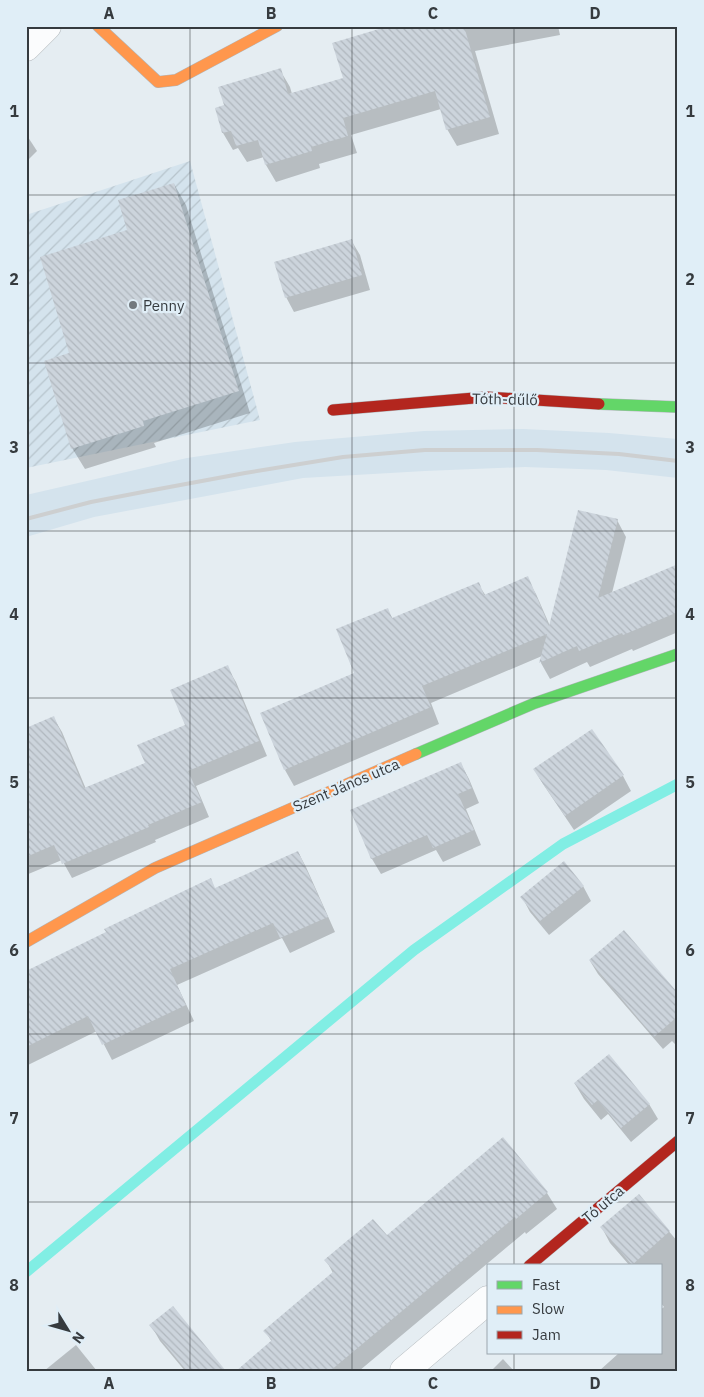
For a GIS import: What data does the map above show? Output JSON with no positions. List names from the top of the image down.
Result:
{
  "streets": {
    "street": ["Tóth-dűlő", "Szent János utca", "Tó utca"]
  },
  "places": ["Penny"],
  "legend": ["Fast", "Slow", "Jam"],
  "north": "bottom right",
  "grid": {
    "columns": [
      "A",
      "B",
      "C",
      "D"
    ],
    "rows": [
      "1",
      "2",
      "3",
      "4",
      "5",
      "6",
      "7",
      "8"
    ]
  }
}
